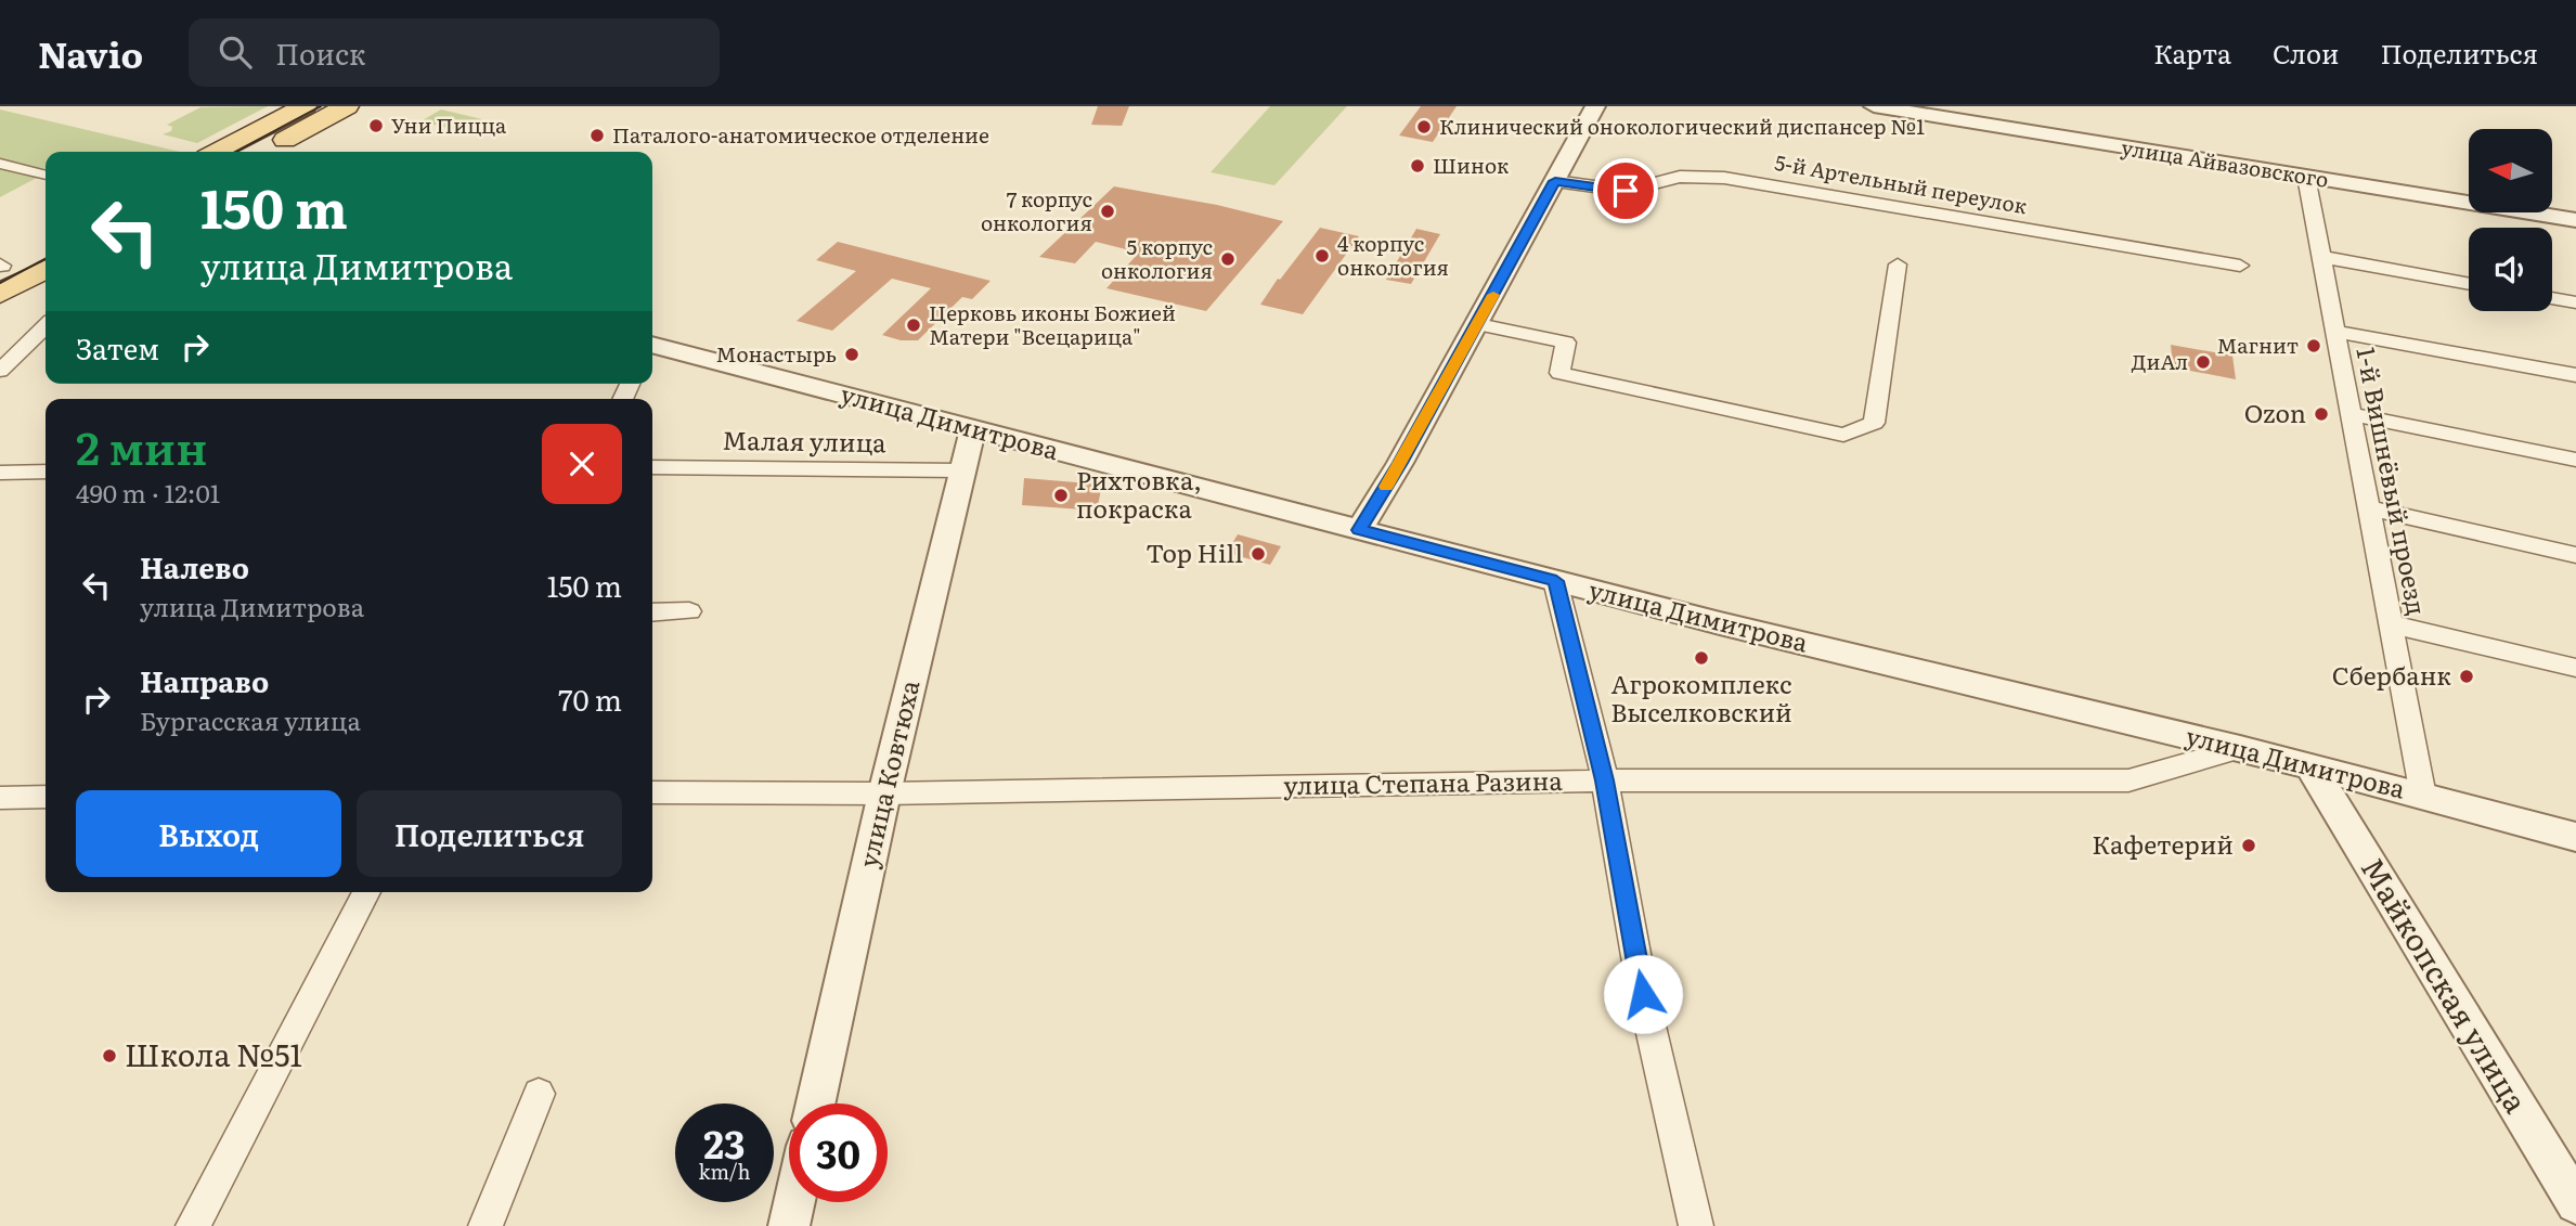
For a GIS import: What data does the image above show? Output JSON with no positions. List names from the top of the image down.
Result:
{
  "streets": {
    "street": [
      "улица Айвазовского",
      "5-й Артельный переулок",
      "улица Димитрова",
      "Малая улица",
      "1-й Вишнёвый проезд",
      "улица Ковтюха",
      "улица Степана Разина",
      "Майкопская улица"
    ]
  },
  "crossings": [
    ["улица Айвазовского", "1-й Вишнёвый проезд"],
    ["улица Димитрова", "1-й Вишнёвый проезд"],
    ["улица Димитрова", "улица Ковтюха"],
    ["улица Димитрова", "улица Степана Разина"],
    ["улица Димитрова", "Майкопская улица"],
    ["Малая улица", "улица Ковтюха"],
    ["улица Ковтюха", "улица Степана Разина"]
  ],
  "places": [
    "Уни Пицца",
    "Клинический онокологический диспансер №1",
    "Паталого-анатомическое отделение",
    "Шинок",
    "7 корпус онкология",
    "4 корпус онкология",
    "5 корпус онкология",
    "Церковь иконы Божией Матери \"Всецарица\"",
    "Магнит",
    "Монастырь",
    "ДиАл",
    "Ozon",
    "Рихтовка, покраска",
    "Top Hill",
    "Агрокомплекс Выселковский",
    "Сбербанк",
    "Кафетерий",
    "Школа №51"
  ],
  "north": "left",
  "page": {
    "header": "Navio",
    "search": "Поиск",
    "nav": ["Карта", "Слои", "Поделиться"],
    "turn": ["150 m", "улица Димитрова"],
    "then": "Затем",
    "heading": ["2 мин", "490 m · 12:01"],
    "list": [
      {
        "name": "Налево",
        "note": "улица Димитрова",
        "value": "150 m"
      },
      {
        "name": "Направо",
        "note": "Бургасская улица",
        "value": "70 m"
      }
    ],
    "buttons": ["Выход", "Поделиться"],
    "speed": "23 km/h",
    "limit": "30"
  }
}
